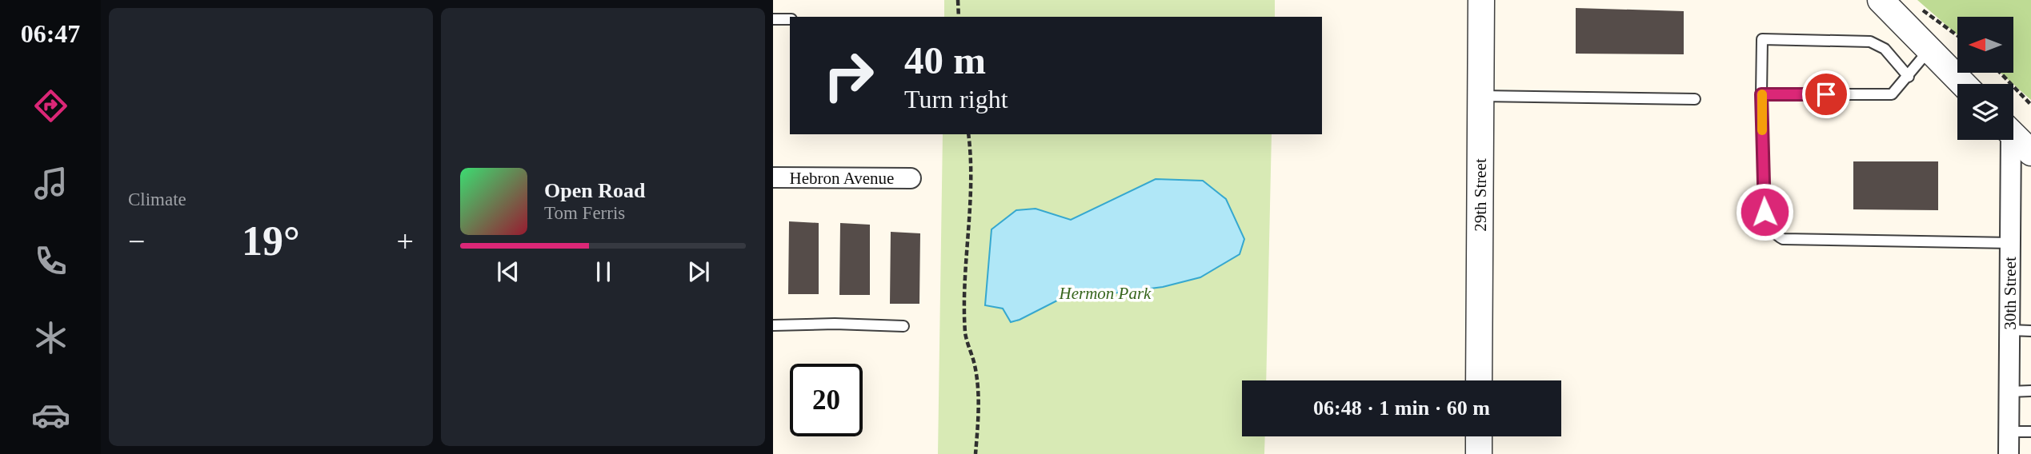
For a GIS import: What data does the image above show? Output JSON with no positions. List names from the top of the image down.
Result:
{
  "streets": {
    "street": ["Hebron Avenue", "29th Street", "30th Street"]
  },
  "parks": ["Hermon Park"],
  "north": "left",
  "page": {
    "tabs": "06:47",
    "tile": "Climate",
    "turn": ["40 m", "Turn right"],
    "song": ["Open Road", "Tom Ferris"],
    "heat": ["−", "19°", "+"],
    "limit": "20",
    "trip": "06:48 · 1 min · 60 m"
  }
}
